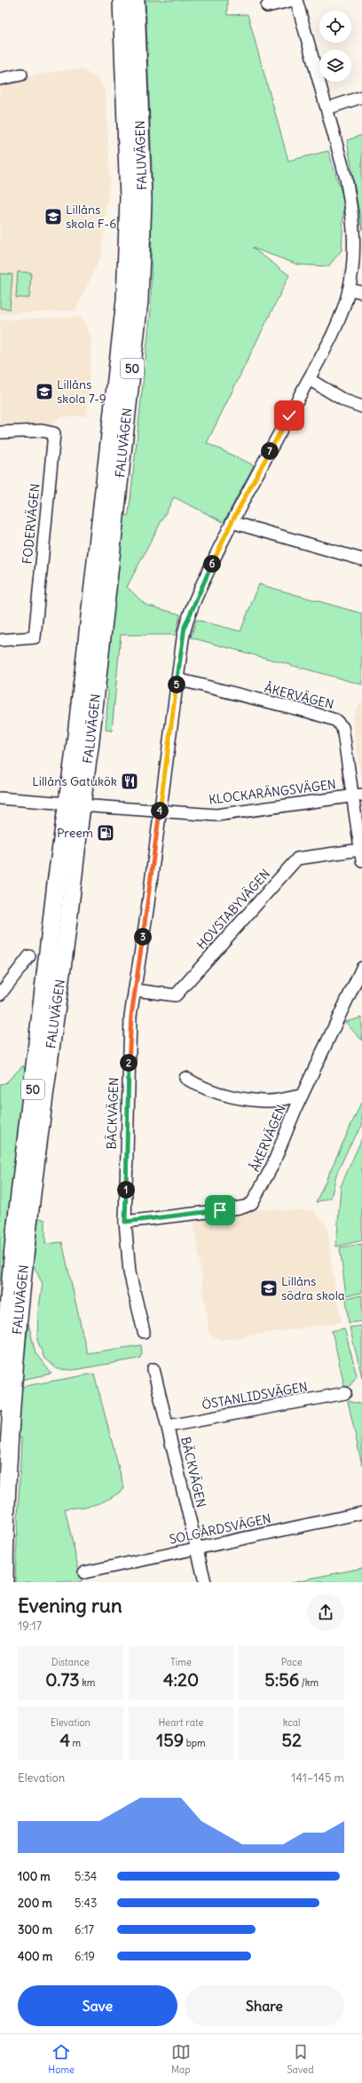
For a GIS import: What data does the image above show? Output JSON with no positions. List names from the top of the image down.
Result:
{
  "streets": {
    "highway": ["FALUVÄGEN", "50"],
    "street": [
      "FODERVÄGEN",
      "ÅKERVÄGEN",
      "KLOCKARÄNGSVÄGEN",
      "HOVSTABYVÄGEN",
      "BÄCKVÄGEN",
      "ÖSTANLIDSVÄGEN",
      "SOLGÅRDSVÄGEN"
    ]
  },
  "crossings": [
    ["FALUVÄGEN", "KLOCKARÄNGSVÄGEN"],
    ["ÅKERVÄGEN", "KLOCKARÄNGSVÄGEN"],
    ["ÅKERVÄGEN", "HOVSTABYVÄGEN"],
    ["ÅKERVÄGEN", "BÄCKVÄGEN"],
    ["KLOCKARÄNGSVÄGEN", "BÄCKVÄGEN"],
    ["HOVSTABYVÄGEN", "BÄCKVÄGEN"],
    ["BÄCKVÄGEN", "ÖSTANLIDSVÄGEN"],
    ["BÄCKVÄGEN", "SOLGÅRDSVÄGEN"]
  ],
  "places": {
    "school or university": ["Lillåns skola F-6", "Lillåns skola 7-9", "Lillåns södra skola"],
    "restaurant": ["Lillåns Gatukök"],
    "fuel station": ["Preem"]
  },
  "page": {
    "pins": [
      "7",
      "6",
      "5",
      "4",
      "3",
      "2",
      "1"
    ],
    "heading": ["Evening run", "19:17"],
    "stats": [
      ["Distance", "0.73 km"],
      ["Time", "4:20"],
      ["Pace", "5:56 /km"],
      ["Elevation", "4 m"],
      ["Heart rate", "159 bpm"],
      ["kcal", "52"]
    ],
    "chart": ["Elevation", "141–145 m"],
    "list": [
      {
        "name": "100 m",
        "note": "5:34"
      },
      {
        "name": "200 m",
        "note": "5:43"
      },
      {
        "name": "300 m",
        "note": "6:17"
      },
      {
        "name": "400 m",
        "note": "6:19"
      }
    ],
    "buttons": ["Save", "Share"],
    "tabs": ["Home", "Map", "Saved"]
  }
}
